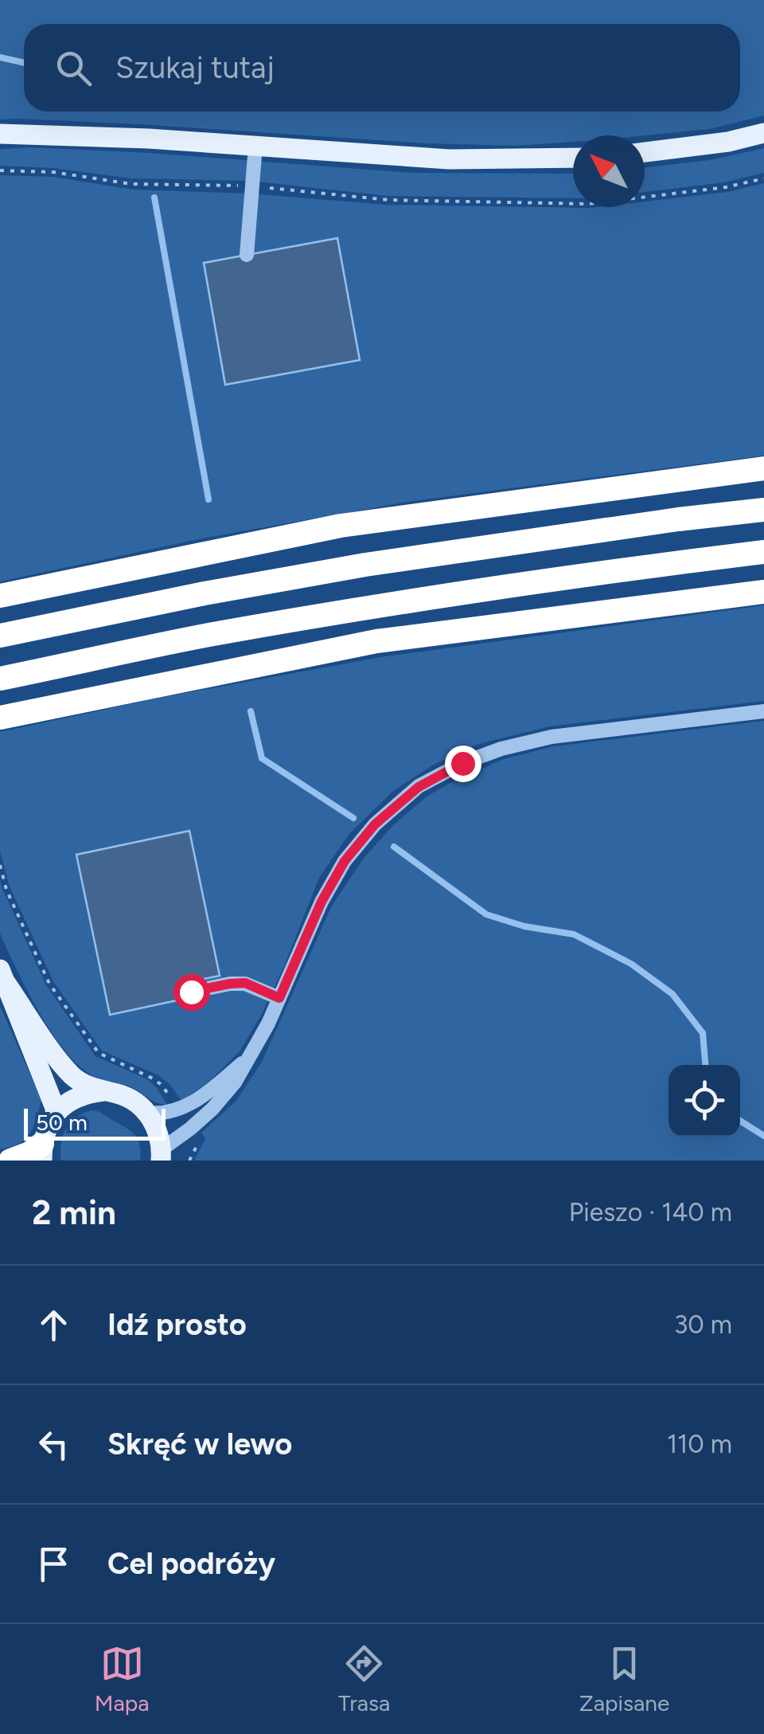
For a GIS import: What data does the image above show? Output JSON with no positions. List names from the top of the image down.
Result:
{
  "scale_bar": "50 m",
  "north": "top left",
  "page": {
    "search": "Szukaj tutaj",
    "scale": "50 m",
    "heading": ["2 min", "Pieszo · 140 m"],
    "list": [
      ["Idź prosto", "30 m"],
      ["Skręć w lewo", "110 m"],
      "Cel podróży"
    ],
    "nav": ["Mapa", "Trasa", "Zapisane"]
  }
}
